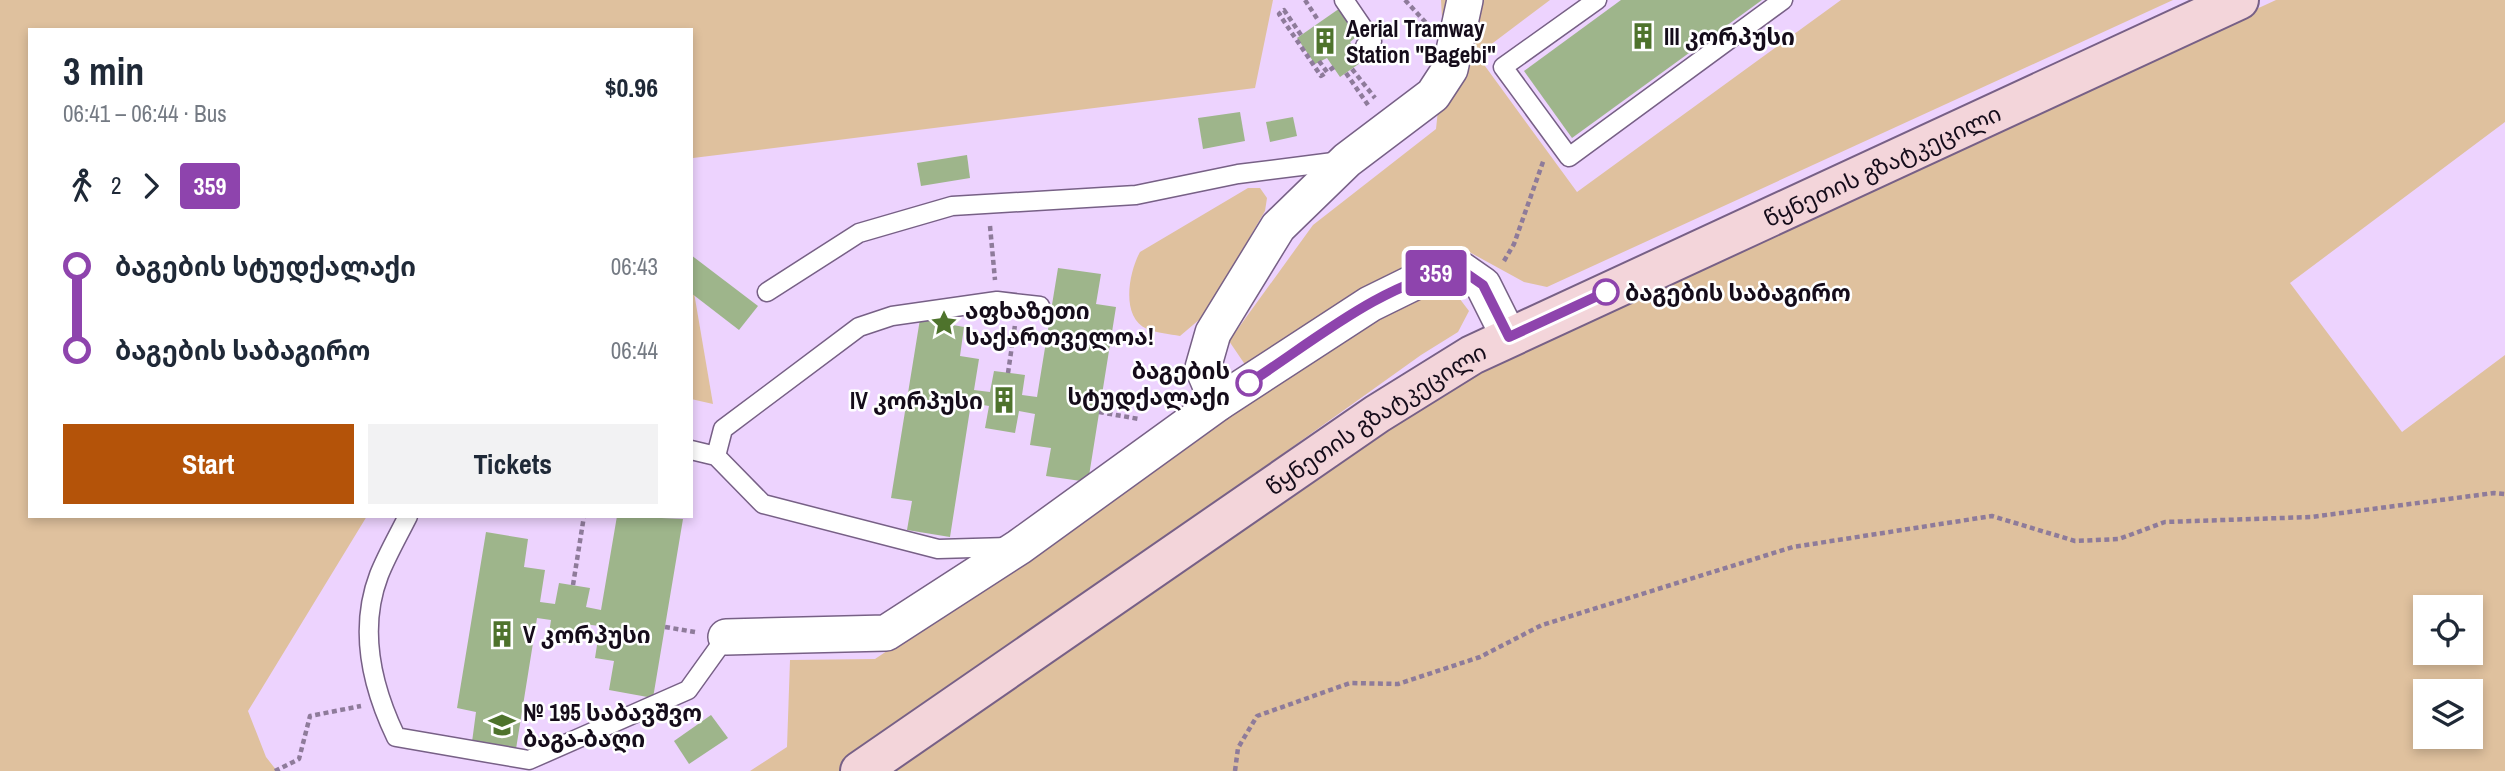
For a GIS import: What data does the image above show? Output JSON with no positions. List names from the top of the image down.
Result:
{
  "streets": {
    "main road": ["წყნეთის გზატკეცილი"]
  },
  "places": {
    "building": [
      "III კორპუსი",
      "Aerial Tramway Station \"Bagebi\"",
      "IV კორპუსი",
      "V კორპუსი"
    ],
    "other": ["ბაგების საბაგირო", "ბაგების სტუდქალაქი"],
    "place": ["აფხაზეთი საქართველოა!"],
    "school or university": ["№ 195 საბავშვო ბაგა-ბაღი"]
  },
  "lines": ["bus line 359"],
  "page": {
    "on_map": "359",
    "heading": ["3 min", "06:41 – 06:44 · Bus", "$0.96"],
    "legs": ["2", "359"],
    "list": [
      {
        "name": "ბაგების სტუდქალაქი",
        "value": "06:43"
      },
      {
        "name": "ბაგების საბაგირო",
        "value": "06:44"
      }
    ],
    "buttons": ["Start", "Tickets"]
  }
}
